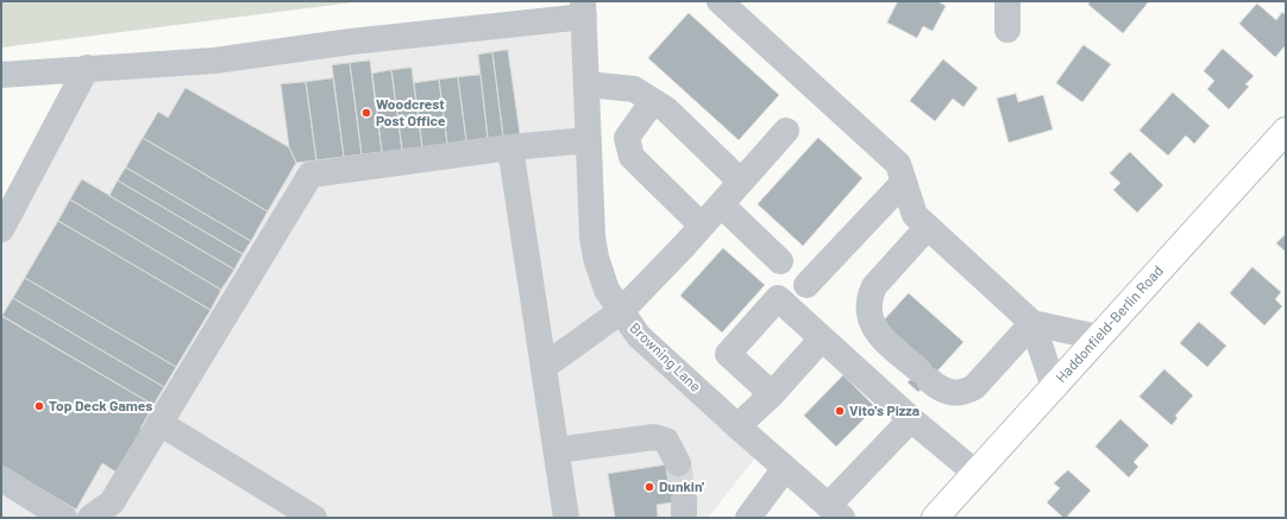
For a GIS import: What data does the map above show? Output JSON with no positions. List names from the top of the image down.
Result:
{
  "streets": {
    "main road": ["Haddonfield-Berlin Road"],
    "street": ["Browning Lane"]
  },
  "places": [
    "Woodcrest Post Office",
    "Top Deck Games",
    "Vito's Pizza",
    "Dunkin'"
  ]
}
